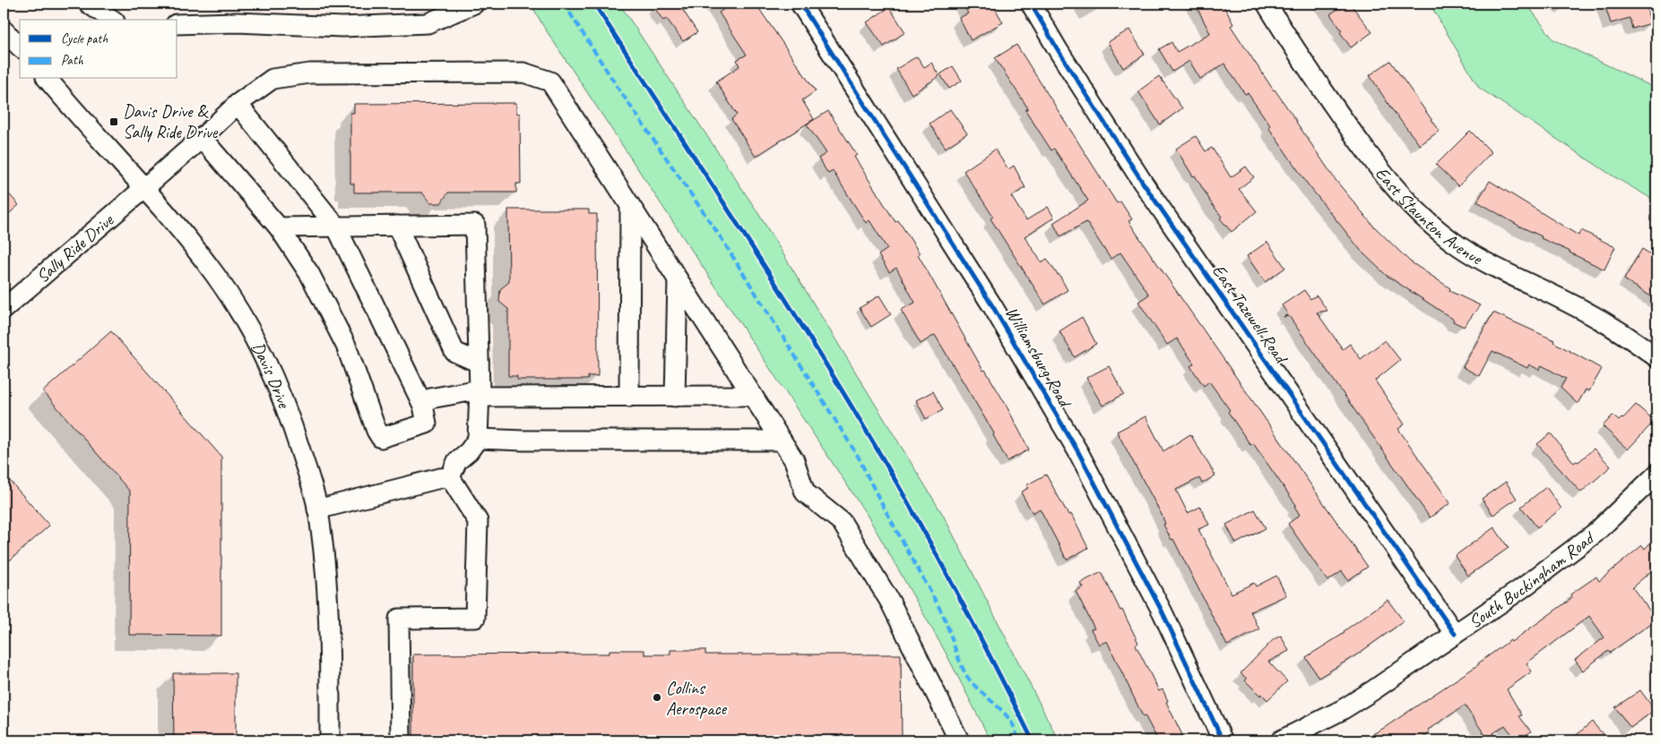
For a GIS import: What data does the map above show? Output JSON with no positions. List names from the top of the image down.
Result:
{
  "streets": {
    "street": [
      "East Staunton Avenue",
      "Sally Ride Drive",
      "East Tazewell Road",
      "Williamsburg Road",
      "Davis Drive",
      "South Buckingham Road"
    ]
  },
  "crossings": [
    ["Sally Ride Drive", "Davis Drive"],
    ["East Tazewell Road", "South Buckingham Road"]
  ],
  "places": {
    "transit": ["Davis Drive & Sally Ride Drive"],
    "other": ["Collins Aerospace"]
  },
  "legend": ["Cycle path", "Path"]
}
